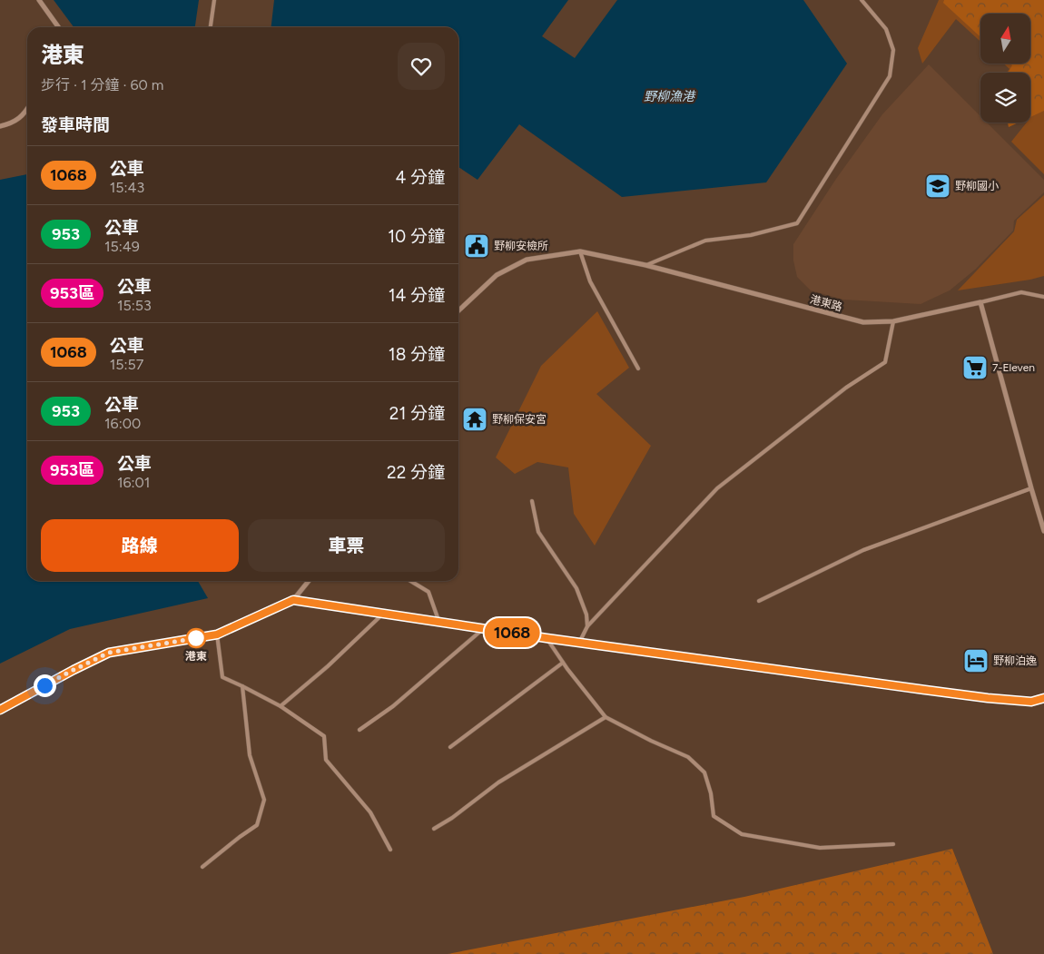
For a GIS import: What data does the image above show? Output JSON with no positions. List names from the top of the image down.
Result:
{
  "streets": {
    "street": ["港東路"]
  },
  "water": ["野柳漁港"],
  "places": {
    "school or university": ["野柳國小"],
    "public building": ["野柳安檢所"],
    "supermarket": ["7-Eleven"],
    "temple": ["野柳保安宮"],
    "other": ["港東"],
    "hotel": ["野柳泊逸"]
  },
  "lines": ["bus line 1068"],
  "north": "top",
  "page": {
    "on_map": "1068",
    "heading": [
      ["港東", "步行 · 1 分鐘 · 60 m"],
      "發車時間"
    ],
    "list": [
      {
        "mark": "1068",
        "name": "公車",
        "note": "15:43",
        "value": "4 分鐘"
      },
      {
        "mark": "953",
        "name": "公車",
        "note": "15:49",
        "value": "10 分鐘"
      },
      {
        "mark": "953區",
        "name": "公車",
        "note": "15:53",
        "value": "14 分鐘"
      },
      {
        "mark": "1068",
        "name": "公車",
        "note": "15:57",
        "value": "18 分鐘"
      },
      {
        "mark": "953",
        "name": "公車",
        "note": "16:00",
        "value": "21 分鐘"
      },
      {
        "mark": "953區",
        "name": "公車",
        "note": "16:01",
        "value": "22 分鐘"
      }
    ],
    "buttons": ["路線", "車票"]
  }
}
